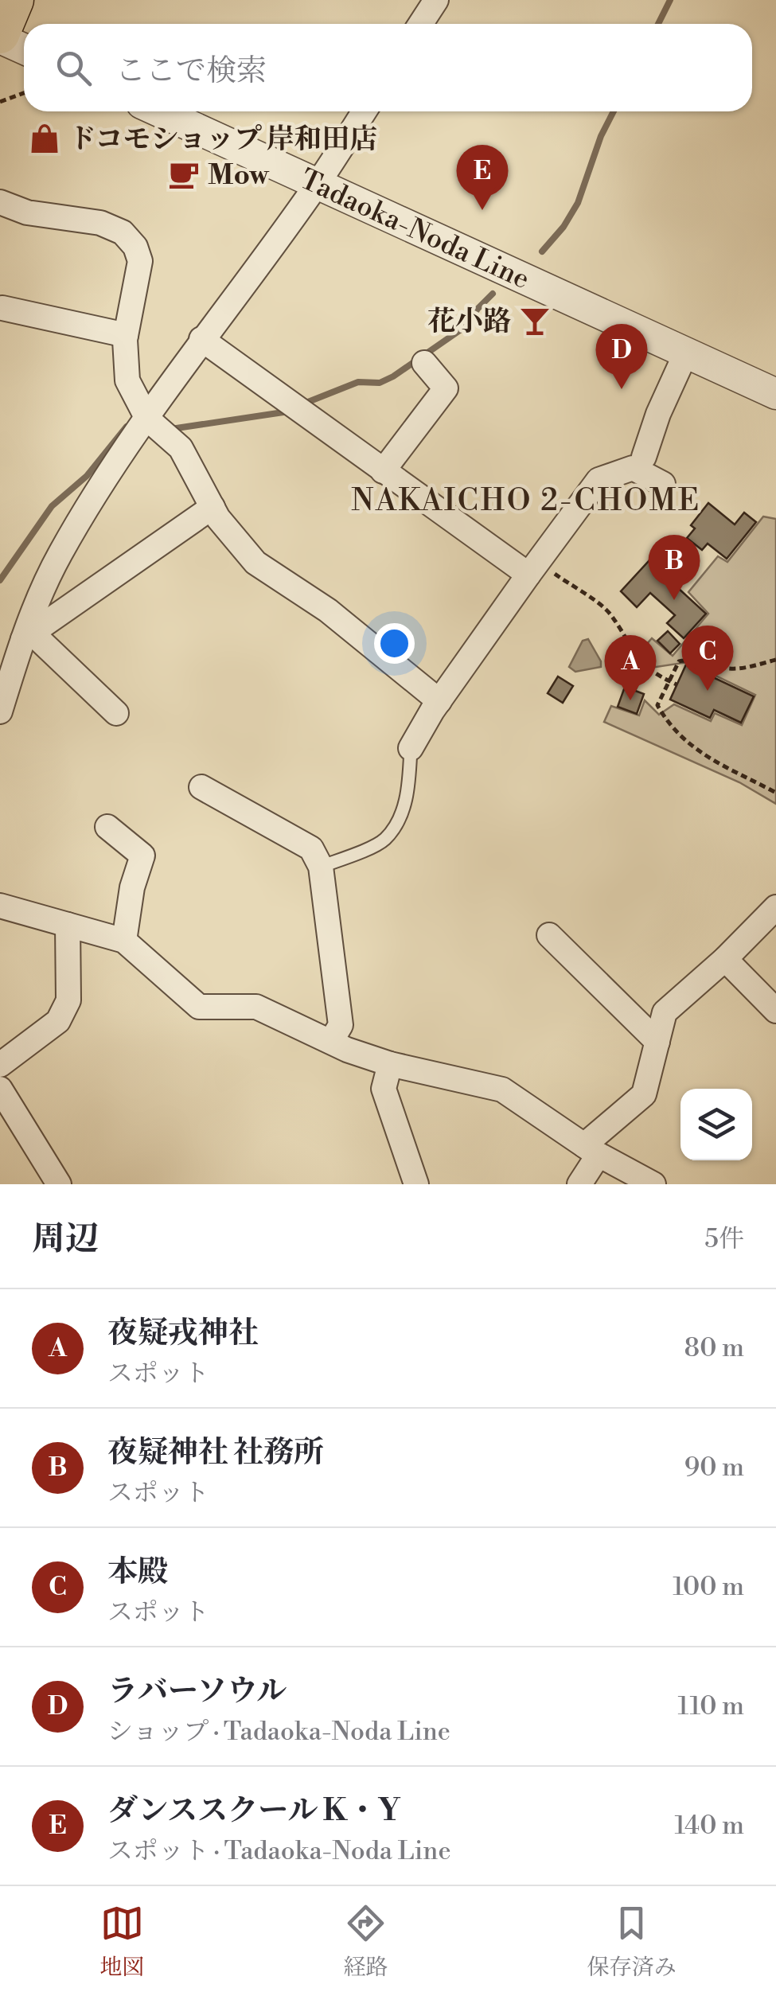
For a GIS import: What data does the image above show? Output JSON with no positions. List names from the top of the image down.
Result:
{
  "streets": {
    "street": ["Tadaoka-Noda Line"]
  },
  "districts": ["NAKAICHO 2-CHOME"],
  "places": {
    "shop": ["ドコモショップ 岸和田店"],
    "cafe": ["Mow"],
    "bar": ["花小路"]
  },
  "page": {
    "search": "ここで検索",
    "pins": [
      "E",
      "D",
      "B",
      "C",
      "A"
    ],
    "heading": ["周辺", "5件"],
    "list": [
      {
        "mark": "A",
        "name": "夜疑戎神社",
        "note": "スポット",
        "value": "80 m"
      },
      {
        "mark": "B",
        "name": "夜疑神社 社務所",
        "note": "スポット",
        "value": "90 m"
      },
      {
        "mark": "C",
        "name": "本殿",
        "note": "スポット",
        "value": "100 m"
      },
      {
        "mark": "D",
        "name": "ラバーソウル",
        "note": "ショップ · Tadaoka-Noda Line",
        "value": "110 m"
      },
      {
        "mark": "E",
        "name": "ダンススクール K・Y",
        "note": "スポット · Tadaoka-Noda Line",
        "value": "140 m"
      }
    ],
    "nav": ["地図", "経路", "保存済み"]
  }
}
